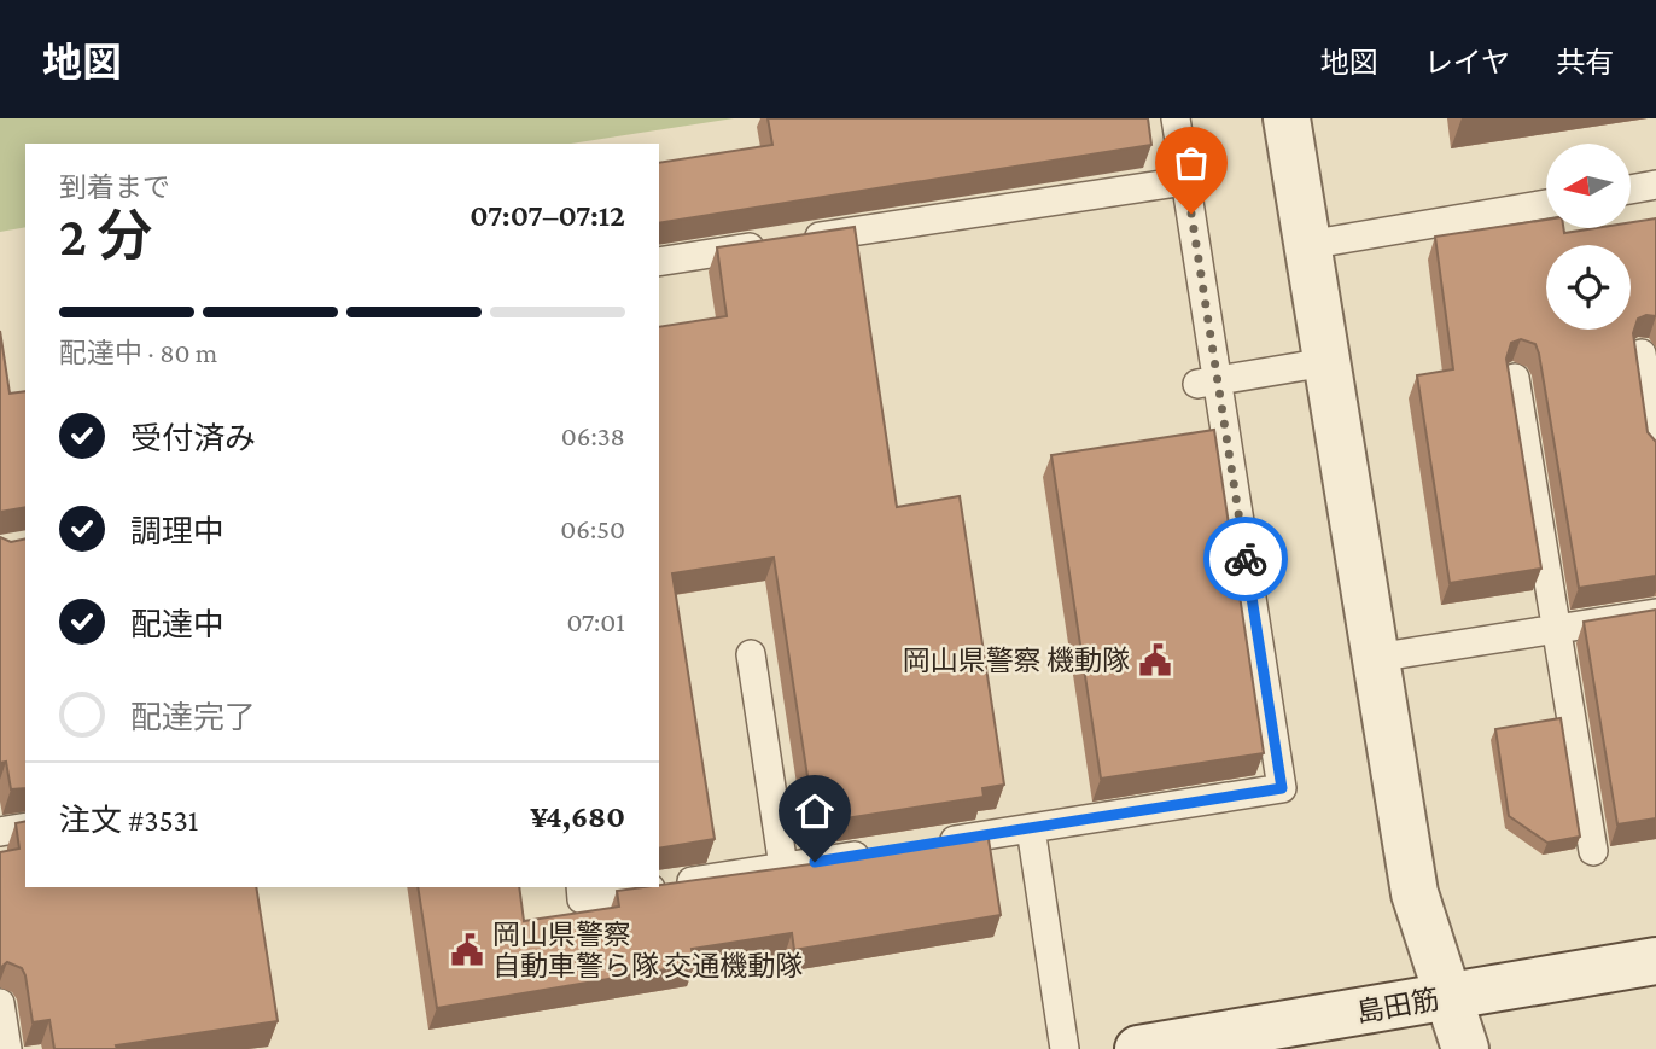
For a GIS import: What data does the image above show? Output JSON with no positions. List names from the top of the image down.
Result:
{
  "streets": {
    "street": ["島田筋"]
  },
  "places": {
    "public building": ["岡山県警察 機動隊", "岡山県警察 自動車警ら隊 交通機動隊"]
  },
  "north": "left",
  "page": {
    "header": "地図",
    "nav": ["地図", "レイヤ", "共有"],
    "heading": ["2 分", "到着まで", "07:07–07:12"],
    "panel": ["注文 #3531", "¥4,680"],
    "bar": "配達中 · 80 m",
    "list": [
      ["受付済み", "06:38"],
      ["調理中", "06:50"],
      ["配達中", "07:01"],
      "配達完了"
    ]
  }
}
